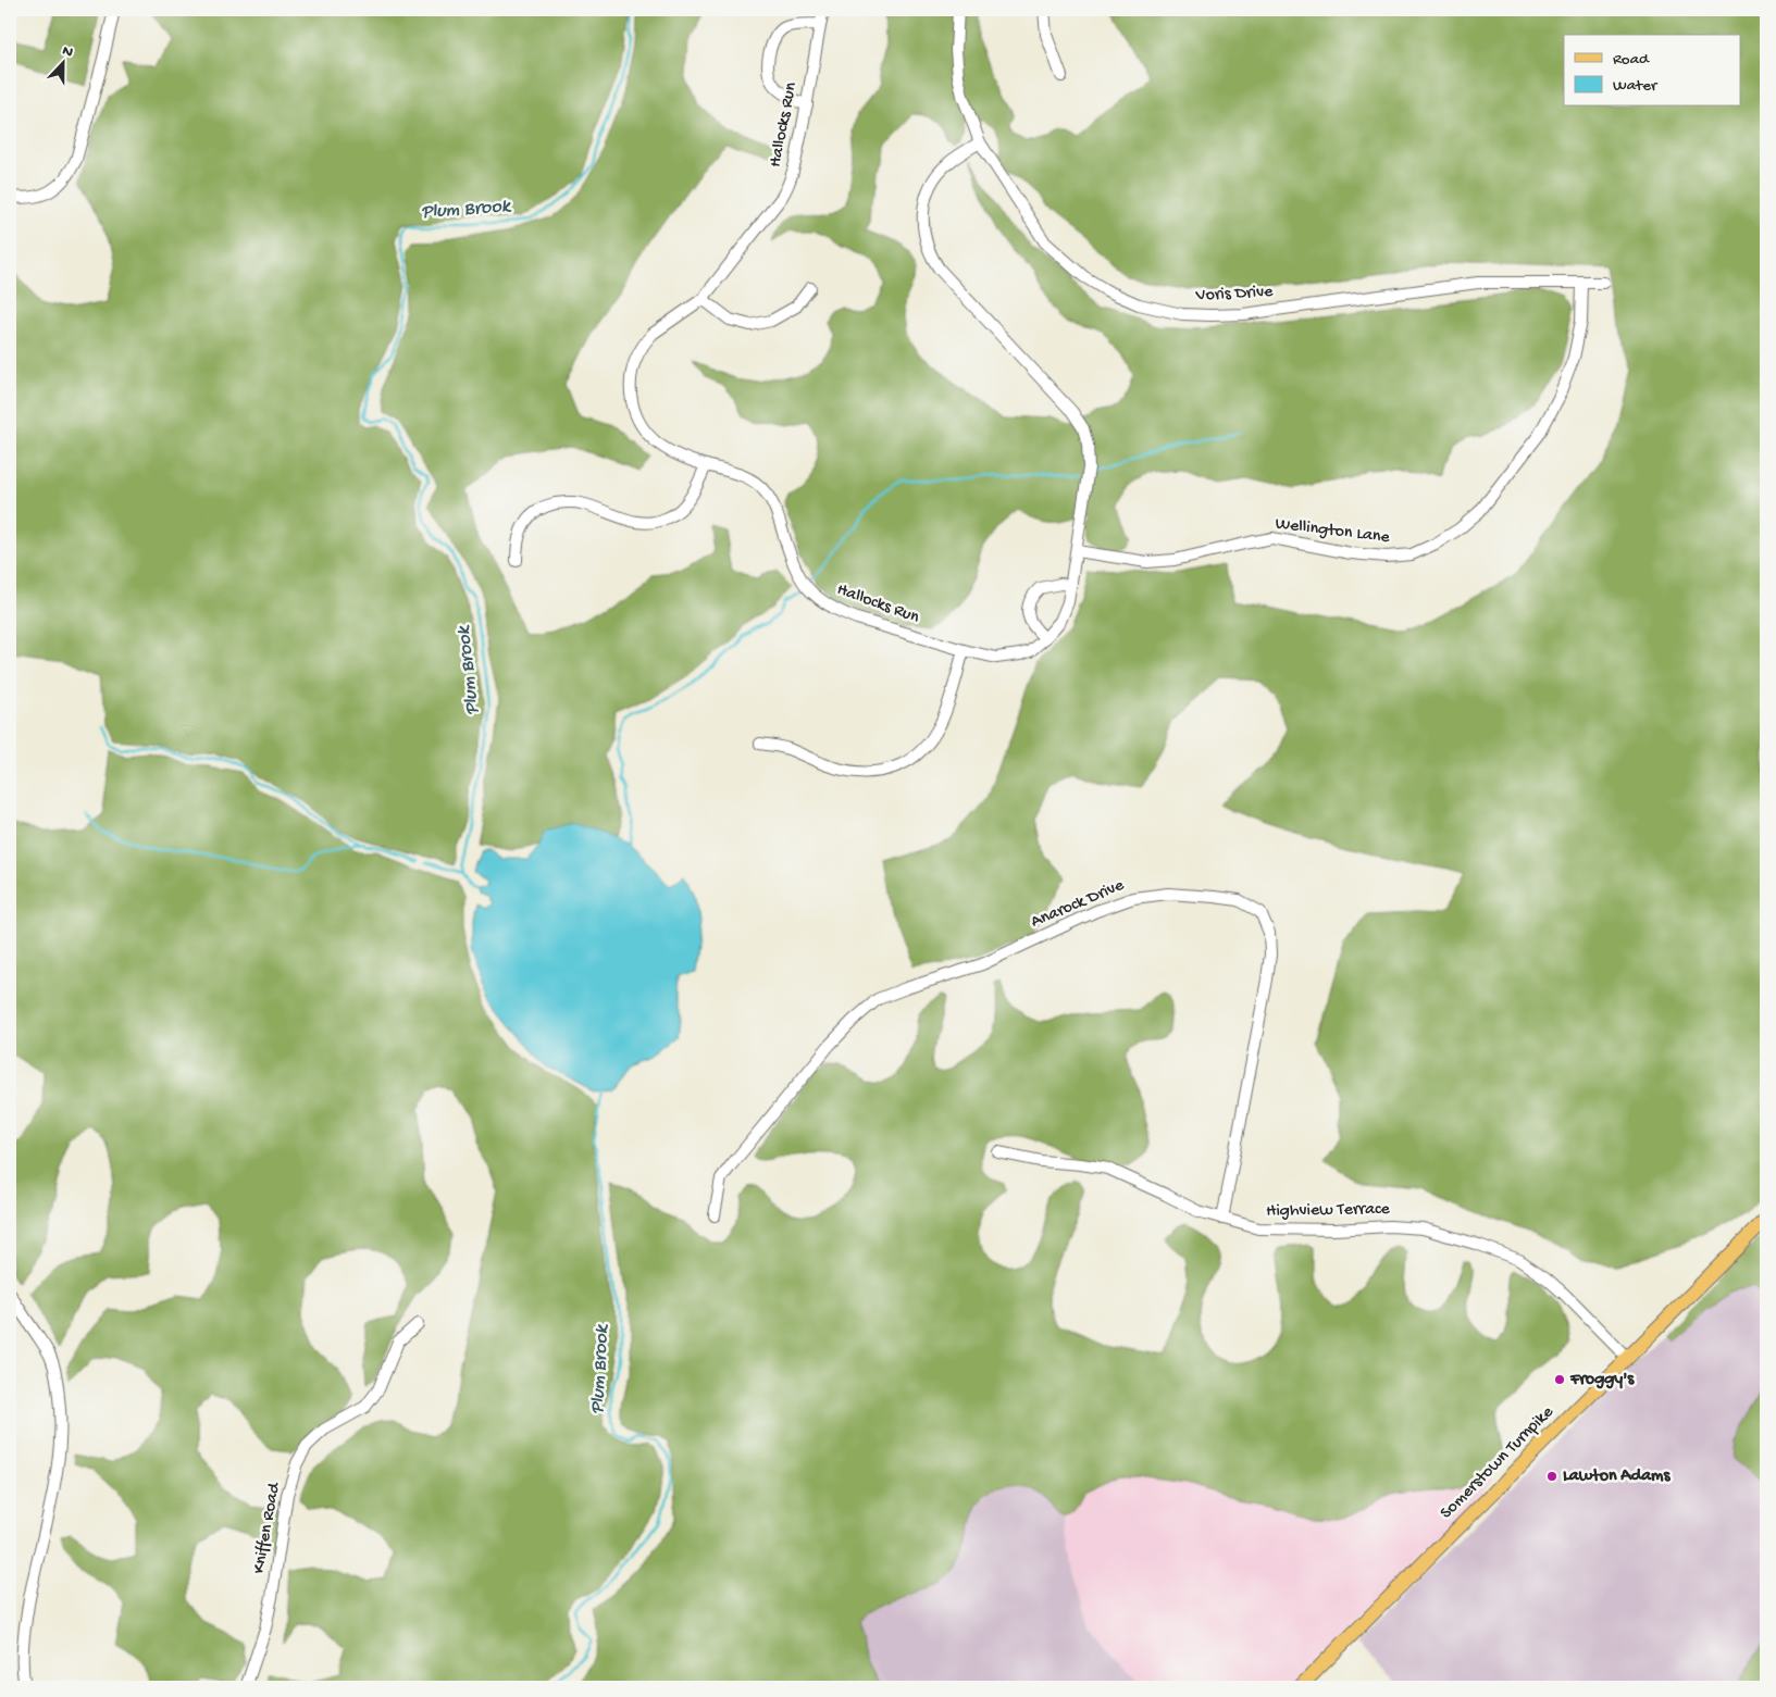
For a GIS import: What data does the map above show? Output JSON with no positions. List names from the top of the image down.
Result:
{
  "streets": {
    "main road": ["Somerstown Turnpike"],
    "street": [
      "Hallocks Run",
      "Voris Drive",
      "Wellington Lane",
      "Anarock Drive",
      "Highview Terrace",
      "Kniffen Road"
    ]
  },
  "crossings": [
    ["Hallocks Run", "Voris Drive"],
    ["Hallocks Run", "Wellington Lane"],
    ["Voris Drive", "Wellington Lane"],
    ["Anarock Drive", "Highview Terrace"],
    ["Highview Terrace", "Somerstown Turnpike"]
  ],
  "water": ["Plum Brook"],
  "places": ["Froggy's", "Lawton Adams"],
  "legend": ["Road", "Water"],
  "north": "top"
}
